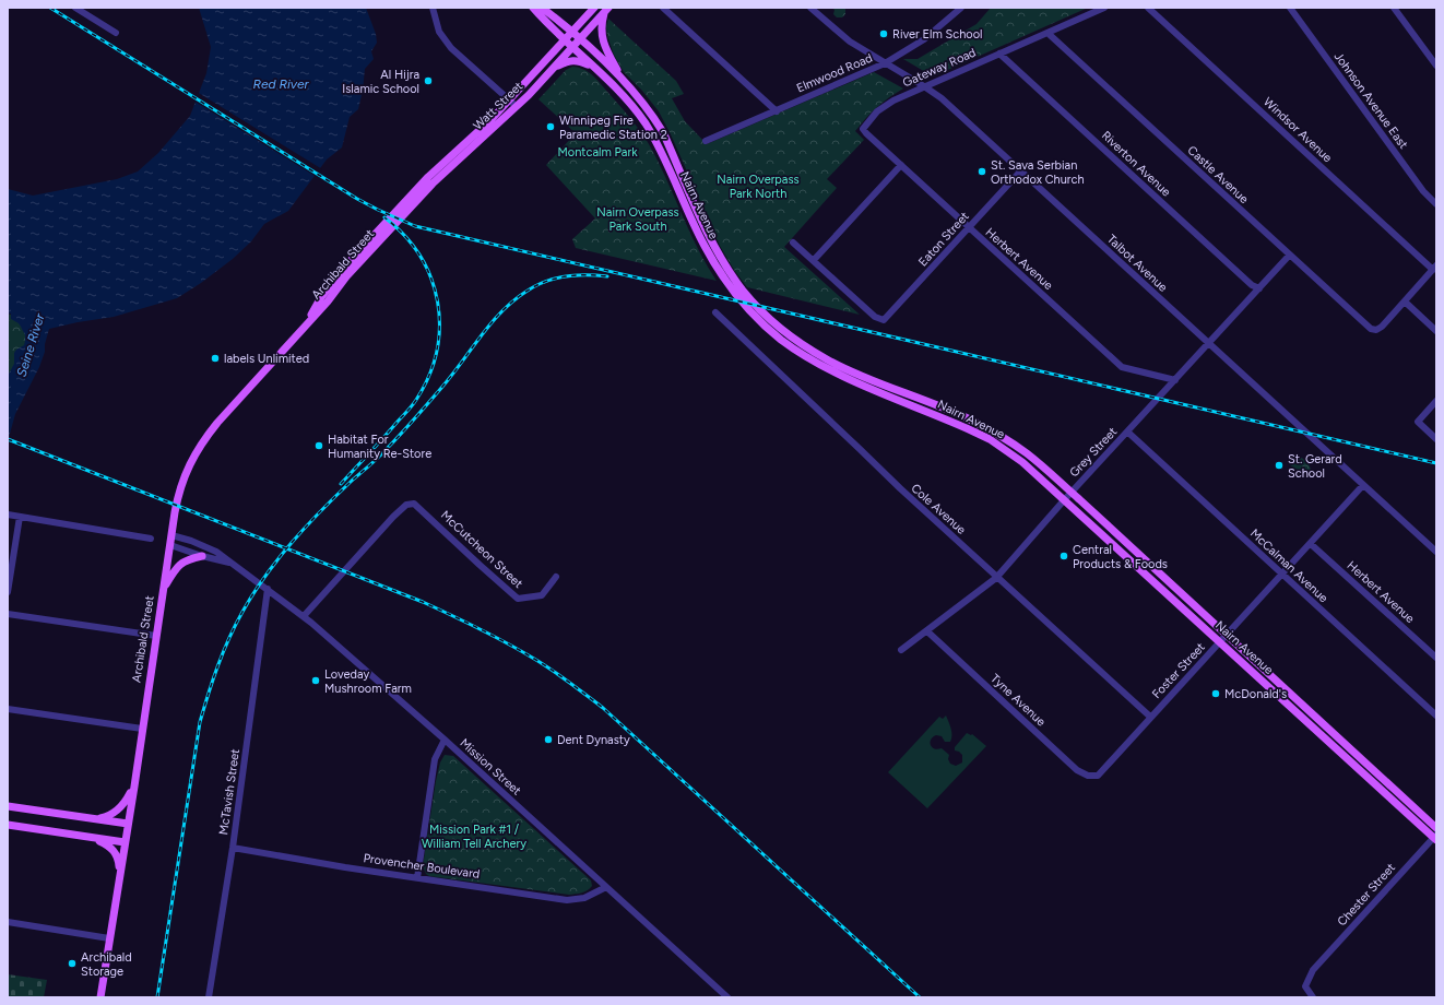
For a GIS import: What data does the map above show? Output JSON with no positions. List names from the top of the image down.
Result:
{
  "streets": {
    "main road": ["Watt Street", "Nairn Avenue", "Archibald Street"],
    "street": [
      "Gateway Road",
      "Elmwood Road",
      "Johnson Avenue East",
      "Windsor Avenue",
      "Riverton Avenue",
      "Castle Avenue",
      "Eaton Street",
      "Herbert Avenue",
      "Talbot Avenue",
      "Grey Street",
      "Cole Avenue",
      "McCutcheon Street",
      "McCalman Avenue",
      "Foster Street",
      "Tyne Avenue",
      "Mission Street",
      "McTavish Street",
      "Provencher Boulevard",
      "Chester Street"
    ]
  },
  "crossings": [
    ["Gateway Road", "Riverton Avenue"],
    ["Gateway Road", "Castle Avenue"],
    ["Gateway Road", "Herbert Avenue"],
    ["Gateway Road", "Talbot Avenue"],
    ["Elmwood Road", "Talbot Avenue"],
    ["Watt Street", "Nairn Avenue"],
    ["Watt Street", "Archibald Street"],
    ["Riverton Avenue", "Grey Street"],
    ["Castle Avenue", "Grey Street"],
    ["Nairn Avenue", "Grey Street"],
    ["Nairn Avenue", "Foster Street"],
    ["Nairn Avenue", "Chester Street"],
    ["Eaton Street", "Herbert Avenue"],
    ["Eaton Street", "Talbot Avenue"],
    ["Herbert Avenue", "Grey Street"],
    ["Herbert Avenue", "Foster Street"],
    ["Talbot Avenue", "Grey Street"],
    ["Talbot Avenue", "Foster Street"],
    ["Archibald Street", "Mission Street"],
    ["Grey Street", "Cole Avenue"],
    ["Grey Street", "McCalman Avenue"],
    ["Grey Street", "Tyne Avenue"],
    ["Cole Avenue", "Foster Street"],
    ["McCutcheon Street", "Mission Street"],
    ["McCalman Avenue", "Foster Street"],
    ["Foster Street", "Tyne Avenue"],
    ["Mission Street", "McTavish Street"],
    ["Mission Street", "Provencher Boulevard"],
    ["McTavish Street", "Provencher Boulevard"]
  ],
  "water": ["Red River", "Seine River"],
  "parks": [
    "Montcalm Park",
    "Nairn Overpass Park North",
    "Nairn Overpass Park South",
    "Mission Park #1 / William Tell Archery"
  ],
  "places": [
    "River Elm School",
    "Al Hijra Islamic School",
    "Winnipeg Fire Paramedic Station 2",
    "St. Sava Serbian Orthodox Church",
    "labels Unlimited",
    "Habitat For Humanity Re-Store",
    "St. Gerard School",
    "Central Products & Foods",
    "Loveday Mushroom Farm",
    "McDonald's",
    "Dent Dynasty",
    "Archibald Storage"
  ]
}
